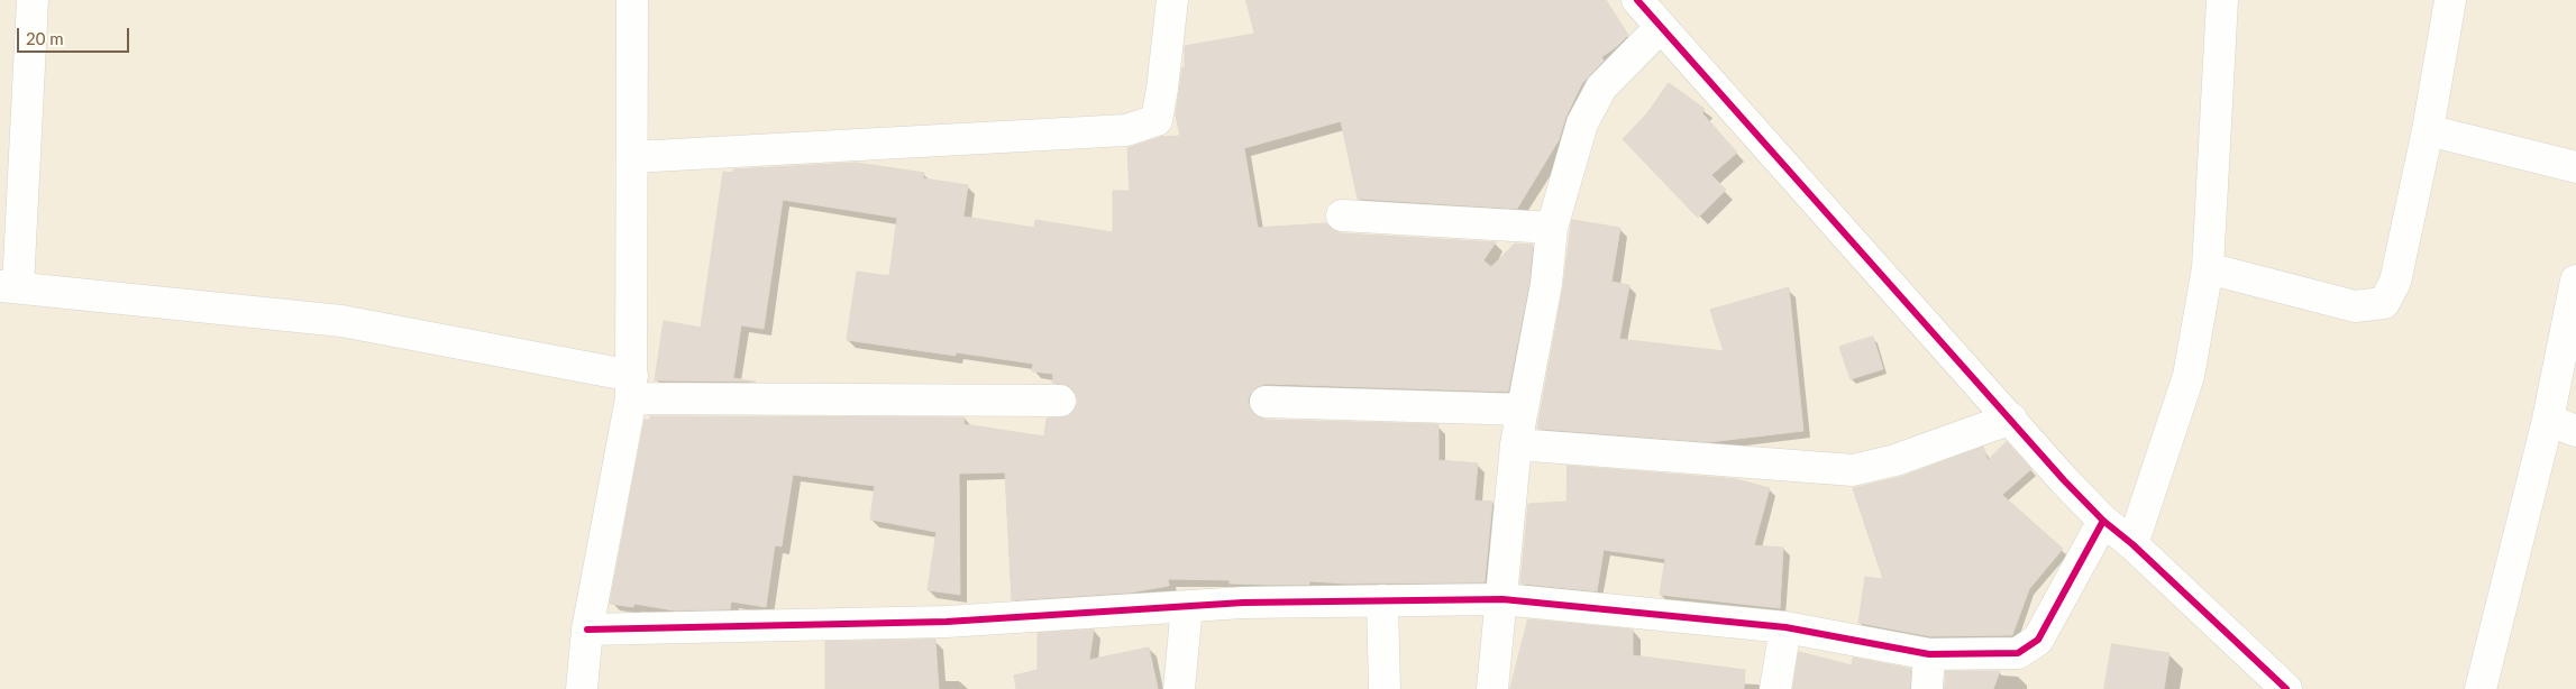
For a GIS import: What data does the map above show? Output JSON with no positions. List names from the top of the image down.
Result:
{
  "scale_bar": "20 m"
}
